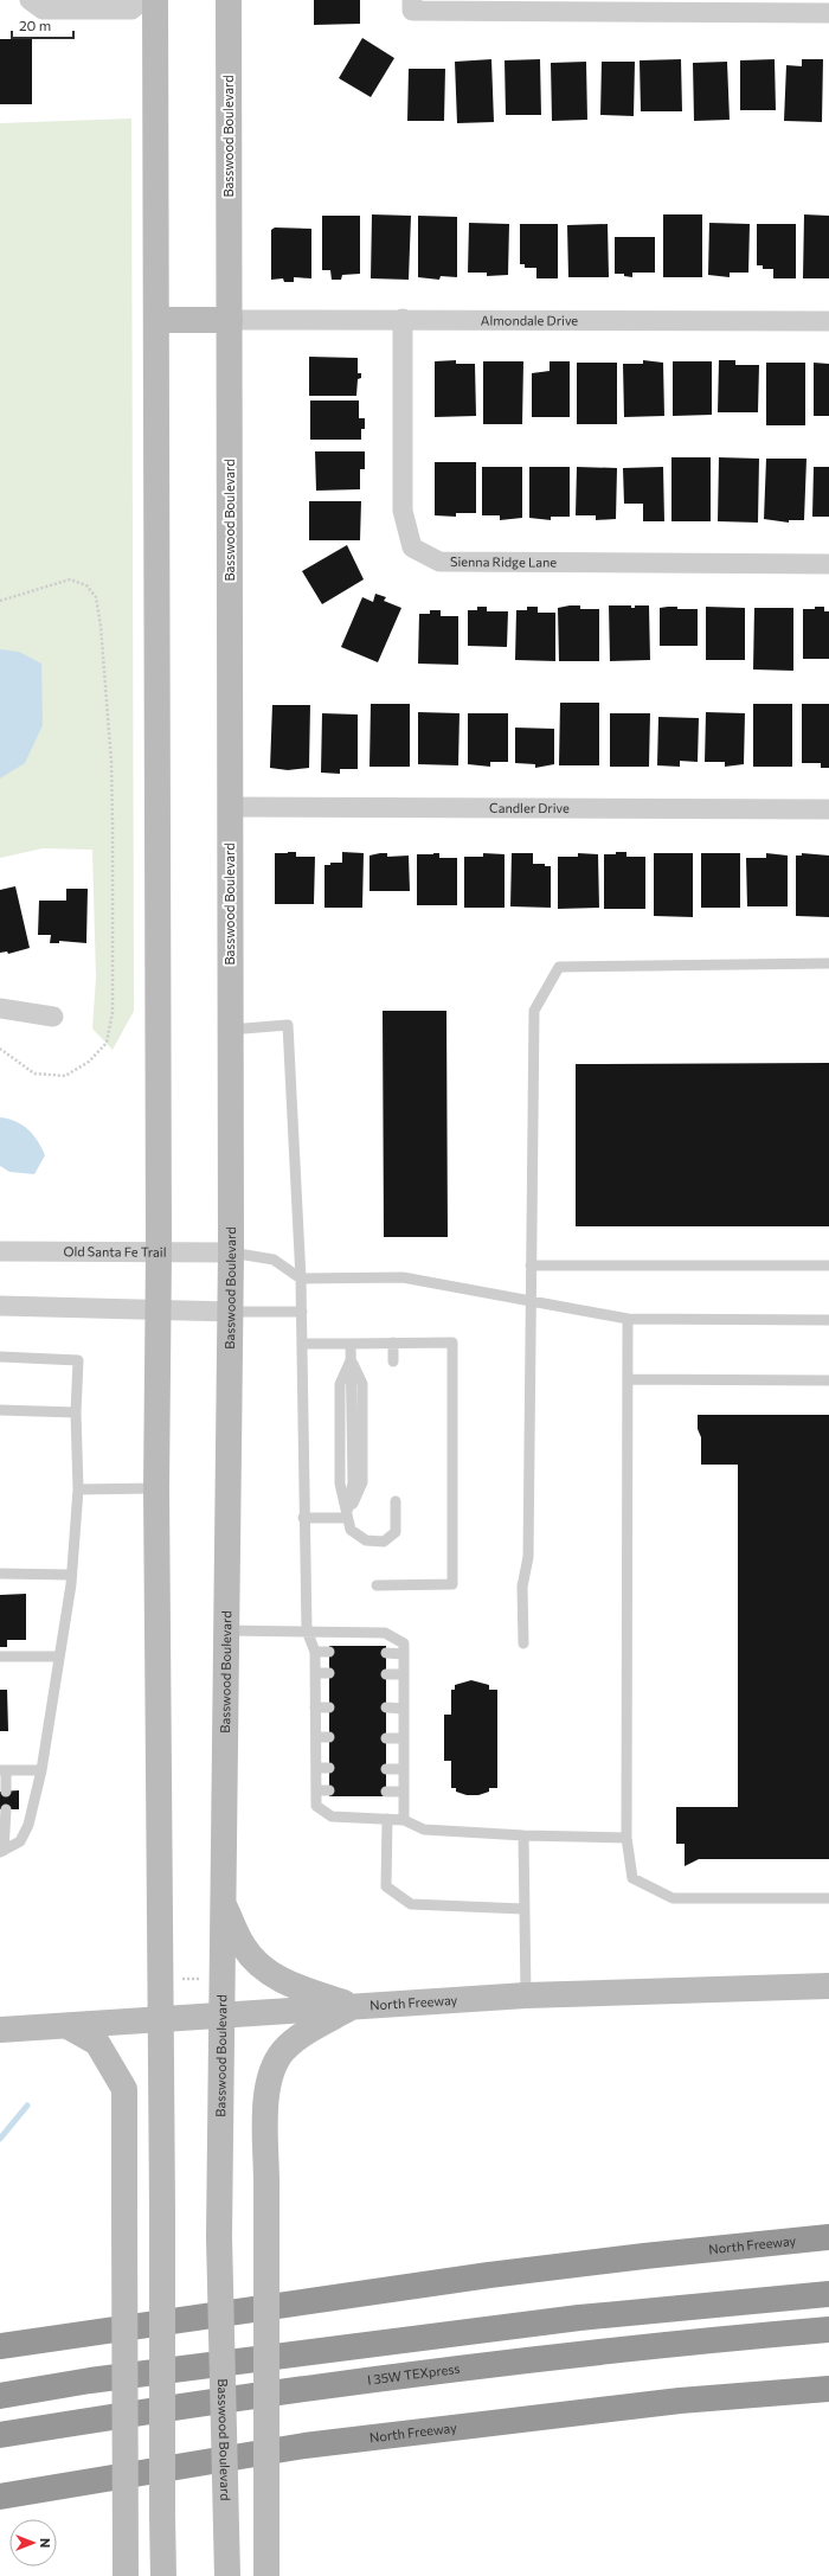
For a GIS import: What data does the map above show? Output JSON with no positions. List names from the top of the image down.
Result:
{
  "streets": {
    "highway": ["North Freeway", "I 35W TEXpress"],
    "main road": ["Basswood Boulevard"],
    "street": [
      "Almondale Drive",
      "Sienna Ridge Lane",
      "Candler Drive",
      "Old Santa Fe Trail"
    ]
  },
  "crossings": [
    ["Basswood Boulevard", "Almondale Drive"],
    ["Basswood Boulevard", "Candler Drive"],
    ["Basswood Boulevard", "Old Santa Fe Trail"],
    ["Basswood Boulevard", "North Freeway"],
    ["Almondale Drive", "Sienna Ridge Lane"]
  ],
  "scale_bar": "20 m",
  "north": "right"
}
